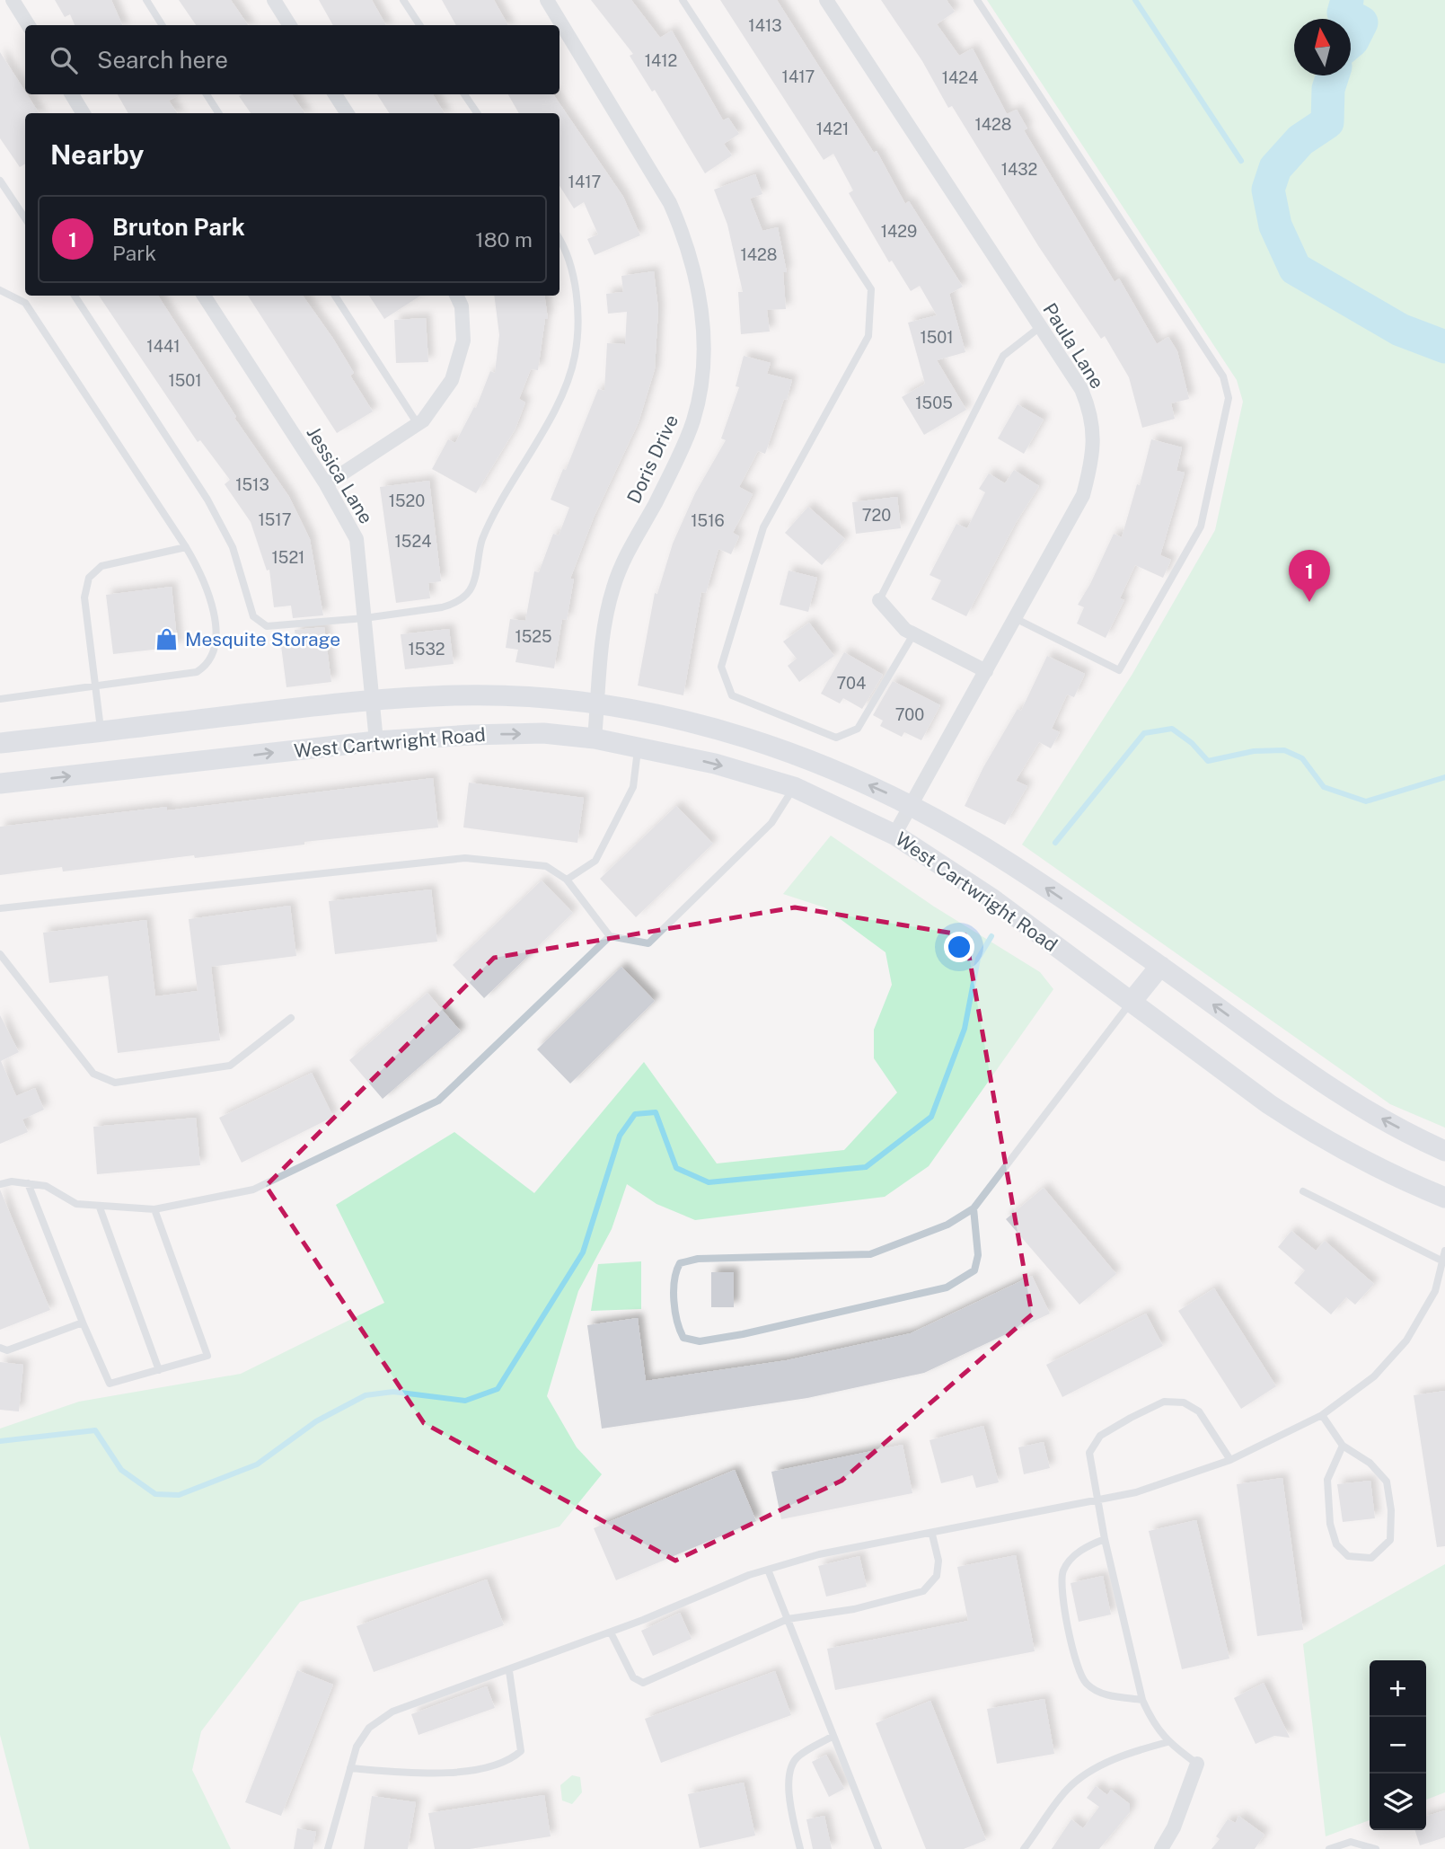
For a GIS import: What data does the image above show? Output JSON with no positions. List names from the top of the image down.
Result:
{
  "streets": {
    "main road": ["West Cartwright Road"],
    "street": ["Paula Lane", "Doris Drive", "Jessica Lane"]
  },
  "crossings": [
    ["Paula Lane", "West Cartwright Road"],
    ["Doris Drive", "West Cartwright Road"],
    ["Jessica Lane", "West Cartwright Road"]
  ],
  "places": {
    "shop": ["Mesquite Storage"]
  },
  "house_numbers": [
    "1413",
    "1412",
    "1417",
    "1424",
    "1428",
    "1421",
    "1432",
    "1417",
    "1429",
    "1428",
    "1501",
    "1441",
    "1501",
    "1505",
    "1513",
    "1520",
    "720",
    "1517",
    "1516",
    "1524",
    "1521",
    "1525",
    "1532",
    "704",
    "700"
  ],
  "north": "top",
  "page": {
    "search": "Search here",
    "heading": "Nearby",
    "list": [
      {
        "mark": "1",
        "name": "Bruton Park",
        "note": "Park",
        "value": "180 m"
      }
    ],
    "pins": "1",
    "map_buttons": ["+", "−"]
  }
}
